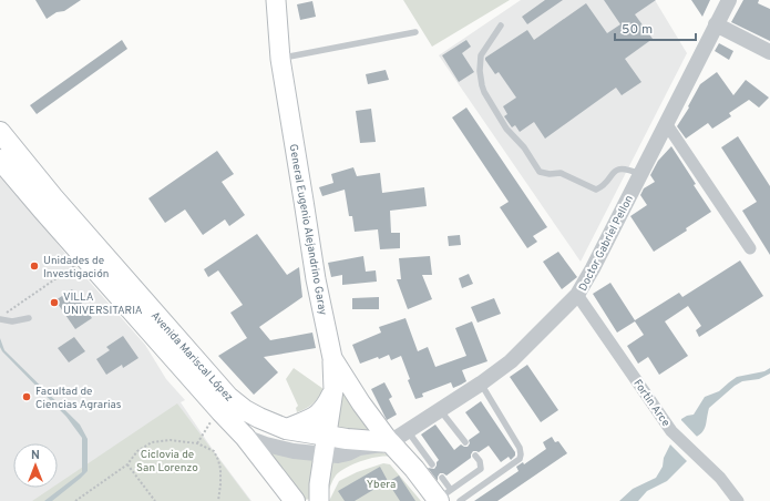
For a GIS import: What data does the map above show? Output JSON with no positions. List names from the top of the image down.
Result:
{
  "streets": {
    "highway": ["Avenida Mariscal López"],
    "main road": ["General Eugenio Alejandrino Garay"],
    "street": ["Doctor Gabriel Pellon", "Fortin Arce"]
  },
  "crossings": [
    ["General Eugenio Alejandrino Garay", "Doctor Gabriel Pellon"],
    ["General Eugenio Alejandrino Garay", "Avenida Mariscal López"],
    ["Doctor Gabriel Pellon", "Avenida Mariscal López"],
    ["Doctor Gabriel Pellon", "Fortin Arce"]
  ],
  "parks": ["Ciclovia de San Lorenzo", "Ybera"],
  "places": ["Unidades de Investigación", "VILLA UNIVERSITARIA", "Facultad de Ciencias Agrarias"],
  "scale_bar": "50 m",
  "north": "top"
}
